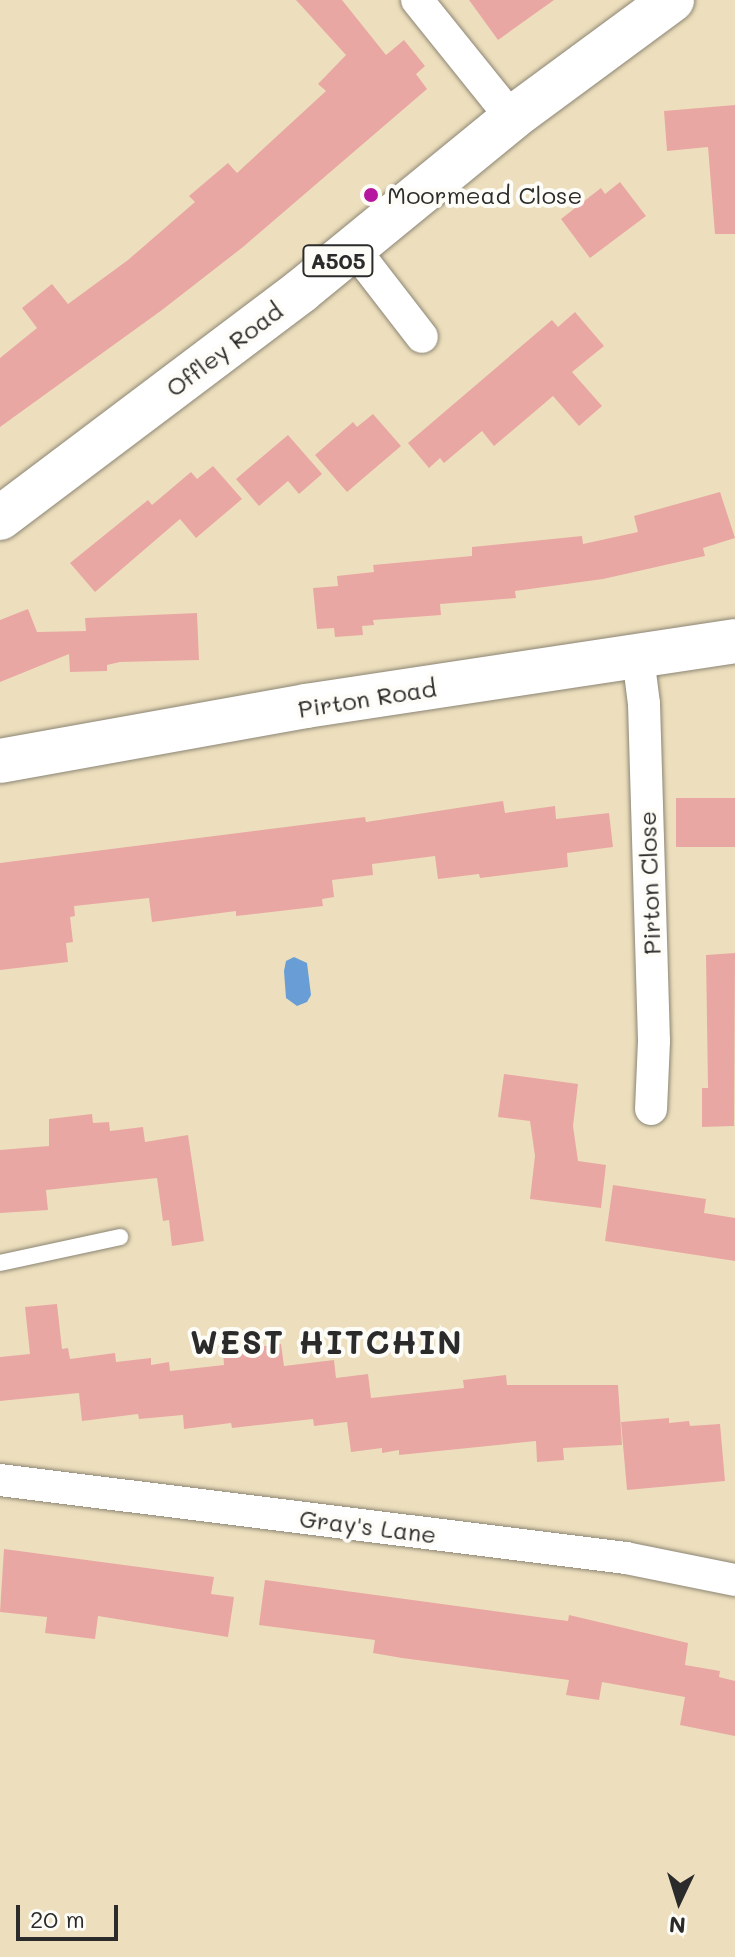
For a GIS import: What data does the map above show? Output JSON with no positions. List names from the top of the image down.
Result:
{
  "streets": {
    "main road": ["A505", "Offley Road", "Pirton Road"],
    "street": ["Pirton Close", "Gray's Lane"]
  },
  "crossings": [
    ["Pirton Road", "Pirton Close"]
  ],
  "districts": ["WEST HITCHIN"],
  "places": ["Moormead Close"],
  "scale_bar": "20 m",
  "north": "bottom"
}
